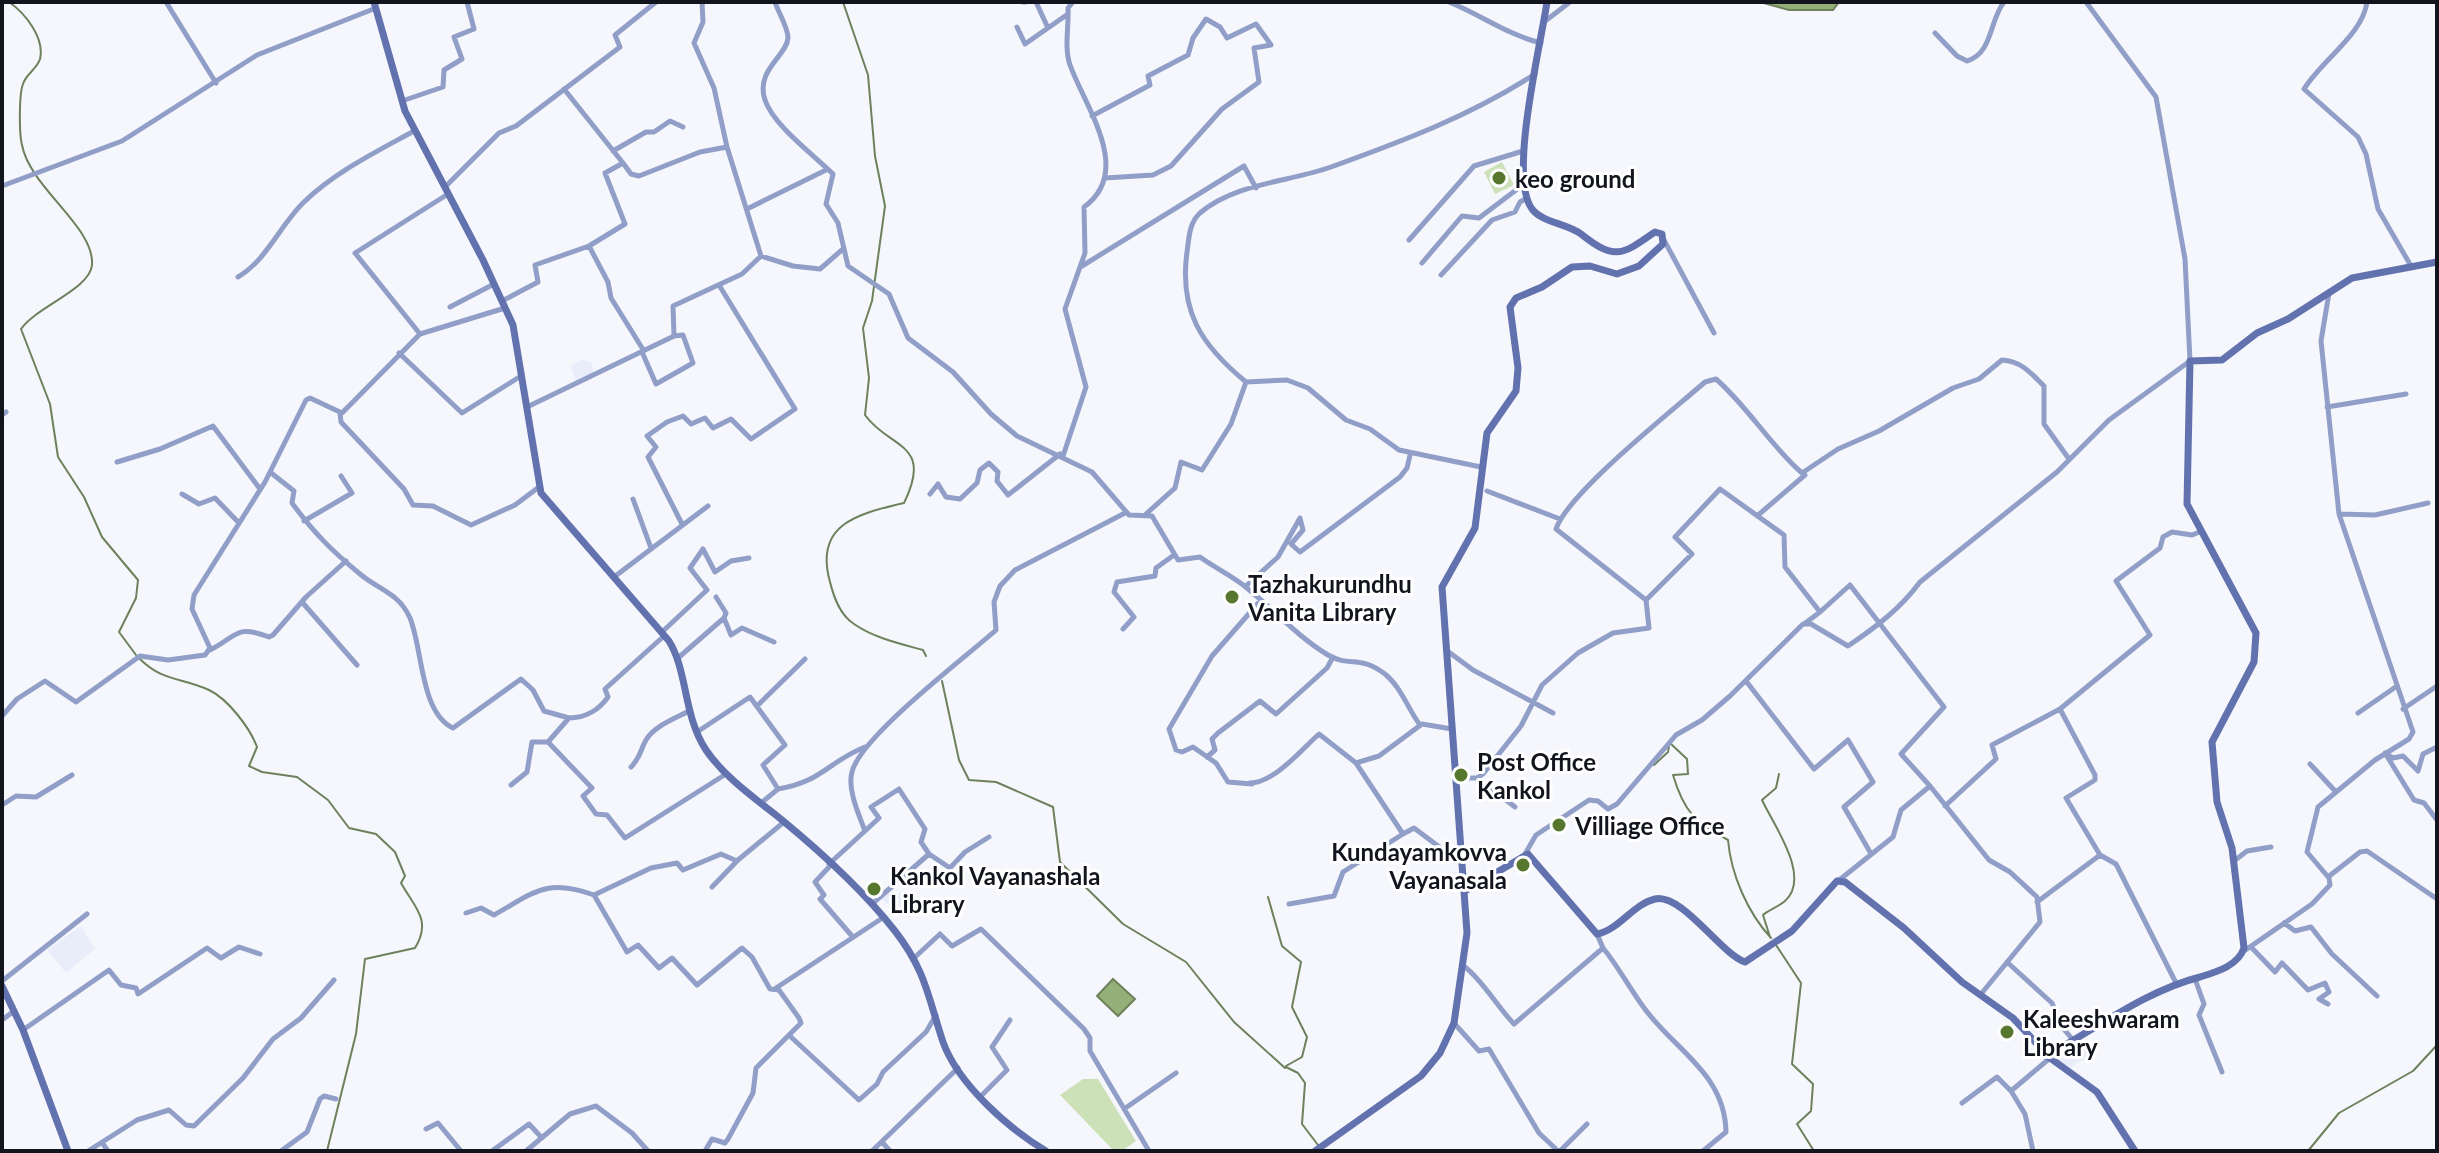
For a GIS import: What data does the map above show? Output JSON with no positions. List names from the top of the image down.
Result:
{
  "places": [
    "keo ground",
    "Tazhakurundhu Vanita Library",
    "Post Office Kankol",
    "Villiage Office",
    "Kundayamkovva Vayanasala",
    "Kankol Vayanashala Library",
    "Kaleeshwaram Library"
  ]
}
